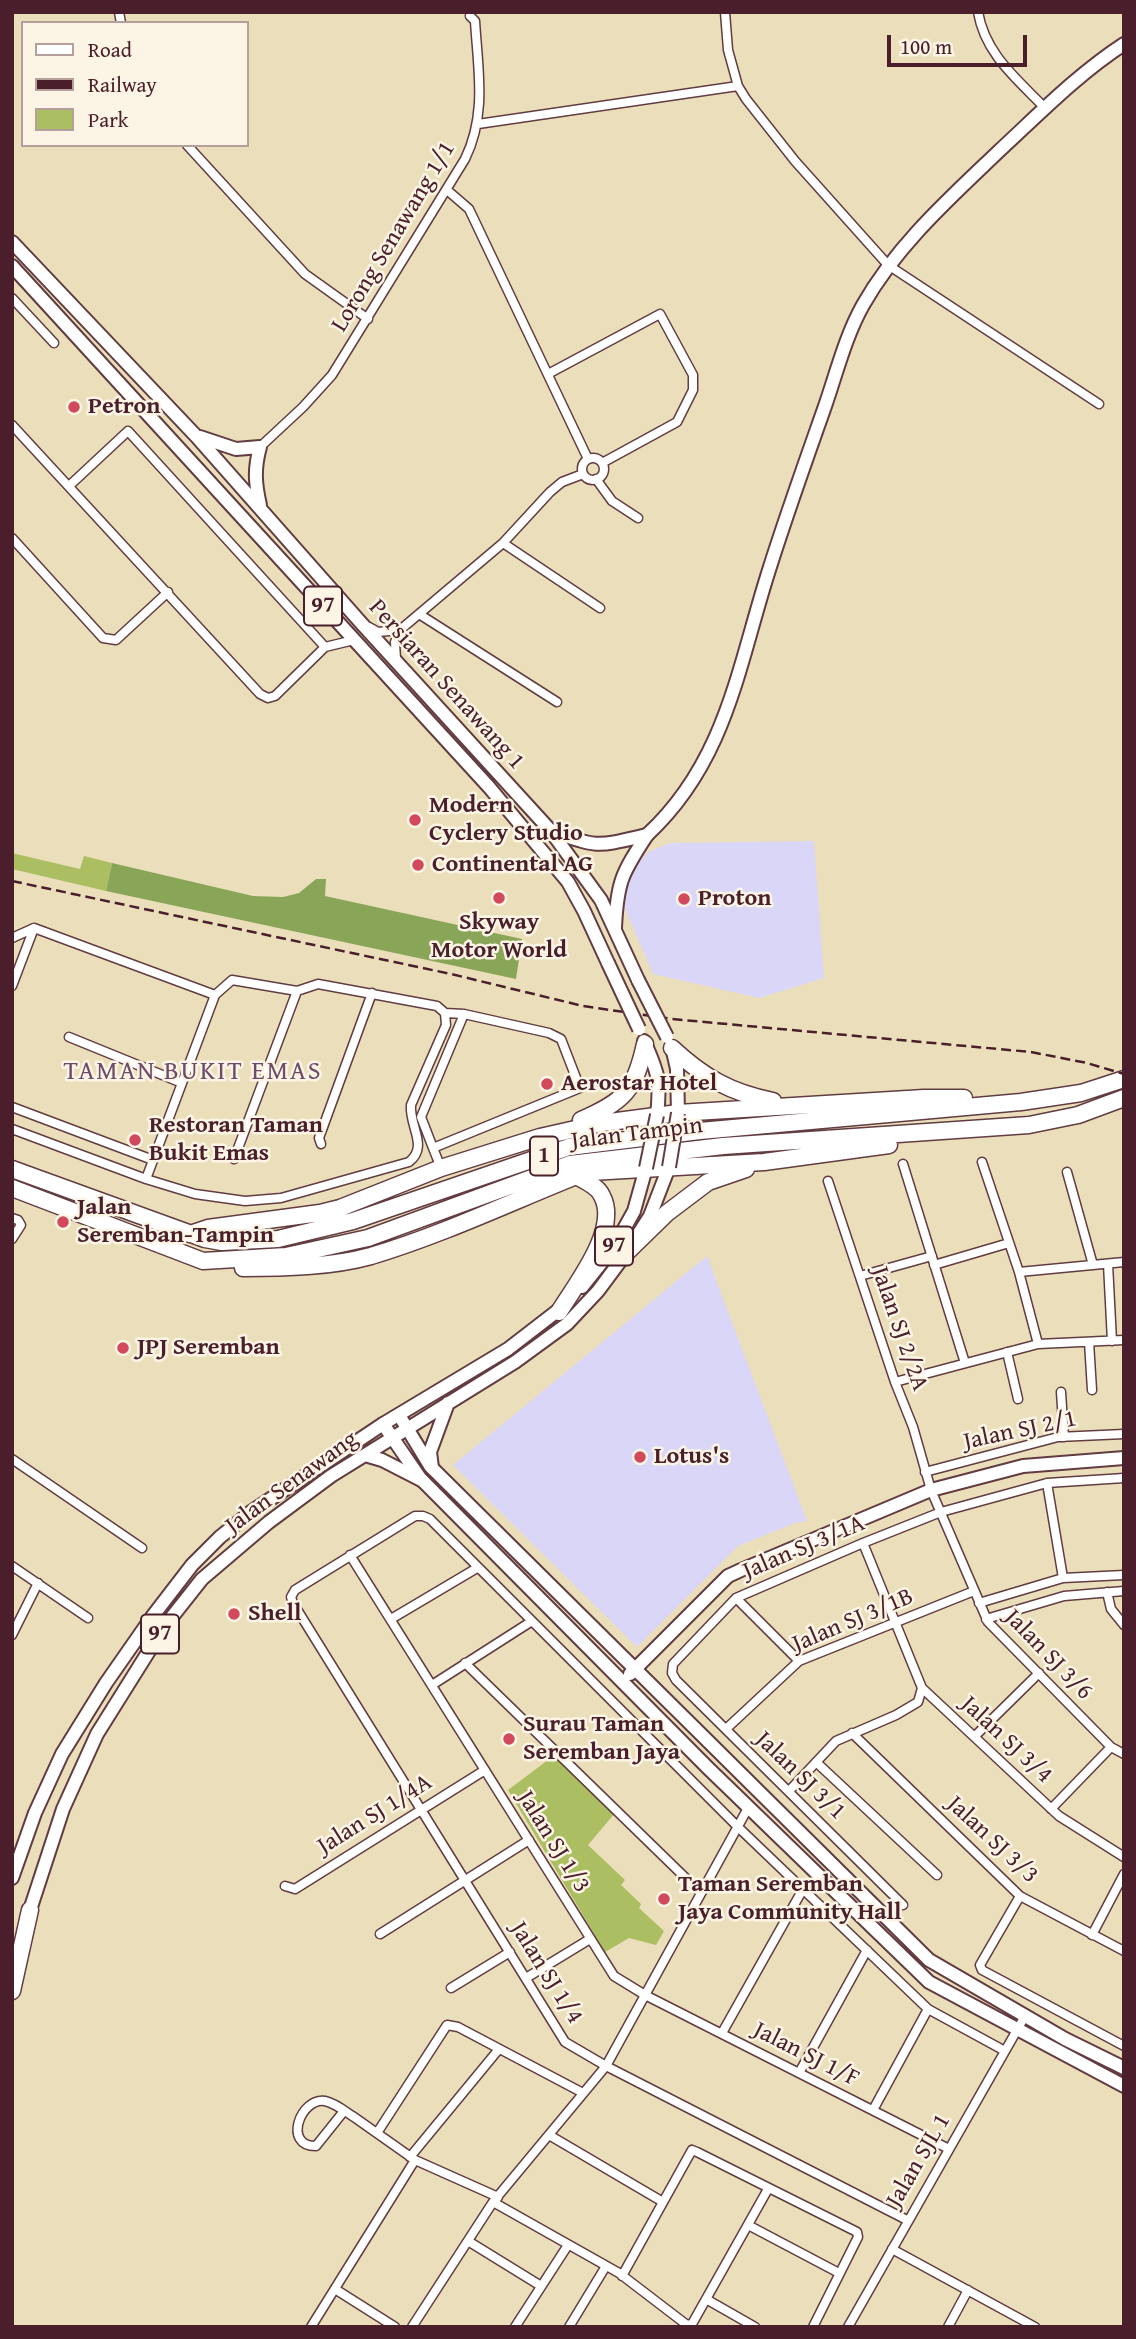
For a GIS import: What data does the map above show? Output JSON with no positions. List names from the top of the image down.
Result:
{
  "streets": {
    "highway": ["Jalan Tampin", "1"],
    "main road": ["97", "Persiaran Senawang 1", "Jalan Senawang"],
    "street": [
      "Lorong Senawang 1/1",
      "Jalan SJ 2/2A",
      "Jalan SJ 2/1",
      "Jalan SJ 3/1A",
      "Jalan SJ 3/1B",
      "Jalan SJ 3/6",
      "Jalan SJ 3/4",
      "Jalan SJ 3/1",
      "Jalan SJ 1/4A",
      "Jalan SJ 3/3",
      "Jalan SJ 1/3",
      "Jalan SJ 1/4",
      "Jalan SJ 1/F",
      "Jalan SJL 1"
    ]
  },
  "crossings": [
    ["97", "Persiaran Senawang 1"],
    ["97", "Jalan Senawang"],
    ["Jalan SJ 2/2A", "Jalan SJ 2/1"],
    ["Jalan SJ 2/2A", "Jalan SJ 3/6"],
    ["Jalan SJ 3/1A", "Jalan SJ 3/6"],
    ["Jalan SJ 3/1A", "Jalan SJ 3/4"],
    ["Jalan SJ 3/1A", "Jalan SJ 3/1"],
    ["Jalan SJ 3/1B", "Jalan SJ 3/6"],
    ["Jalan SJ 3/1B", "Jalan SJ 3/4"],
    ["Jalan SJ 3/1B", "Jalan SJ 3/1"],
    ["Jalan SJ 1/4A", "Jalan SJ 1/3"],
    ["Jalan SJ 1/4A", "Jalan SJ 1/4"],
    ["Jalan SJ 1/3", "Jalan SJ 1/4"],
    ["Jalan SJ 1/3", "Jalan SJ 1/F"],
    ["Jalan SJ 1/4", "Jalan SJL 1"],
    ["Jalan SJ 1/F", "Jalan SJL 1"]
  ],
  "districts": ["TAMAN BUKIT EMAS"],
  "places": [
    "Petron",
    "Modern Cyclery Studio",
    "Continental AG",
    "Skyway Motor World",
    "Proton",
    "Aerostar Hotel",
    "Restoran Taman Bukit Emas",
    "Jalan Seremban-Tampin",
    "JPJ Seremban",
    "Lotus's",
    "Shell",
    "Surau Taman Seremban Jaya",
    "Taman Seremban Jaya Community Hall"
  ],
  "legend": ["Road", "Railway", "Park"],
  "scale_bar": "100 m"
}
